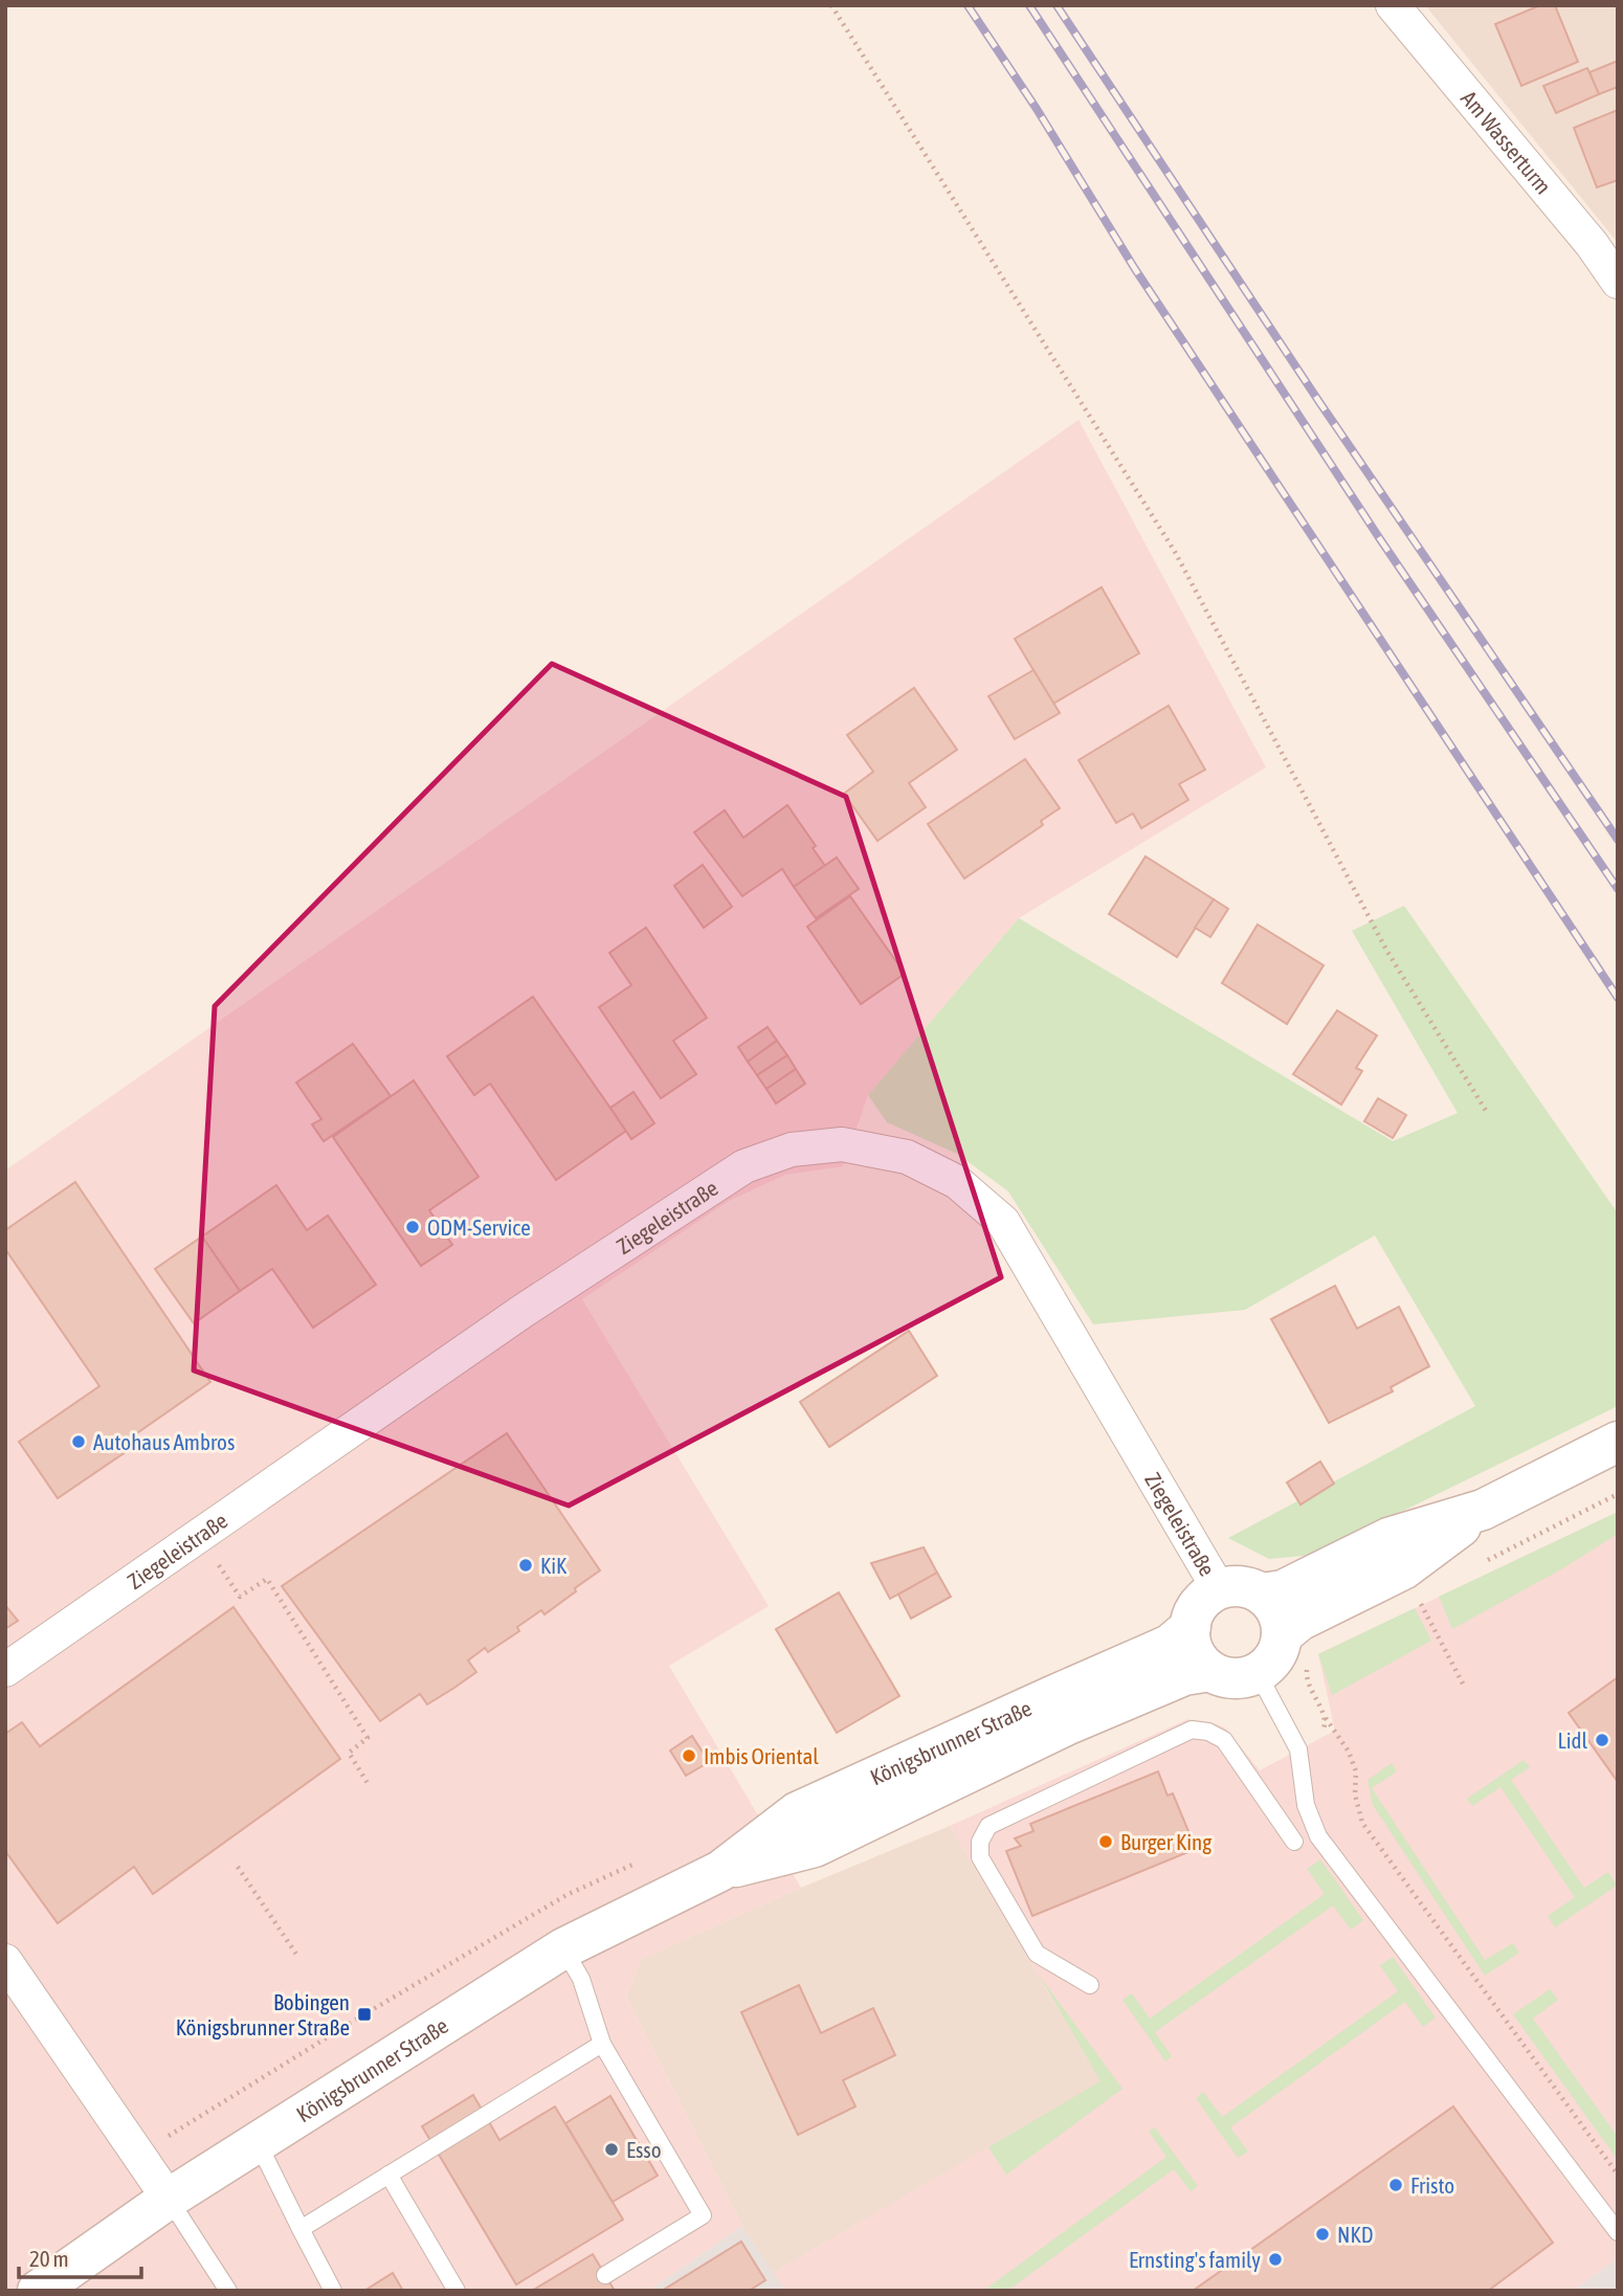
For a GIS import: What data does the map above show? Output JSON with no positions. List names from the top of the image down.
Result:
{
  "streets": {
    "street": ["Am Wasserturm", "Ziegeleistraße", "Königsbrunner Straße"]
  },
  "crossings": [
    ["Ziegeleistraße", "Königsbrunner Straße"]
  ],
  "places": {
    "other": [
      "ODM-Service",
      "Autohaus Ambros",
      "KiK",
      "Lidl",
      "Imbis Oriental",
      "Burger King",
      "Esso",
      "Fristo",
      "NKD",
      "Ernsting's family"
    ],
    "transit": ["Bobingen Königsbrunner Straße"]
  },
  "scale_bar": "20 m"
}
